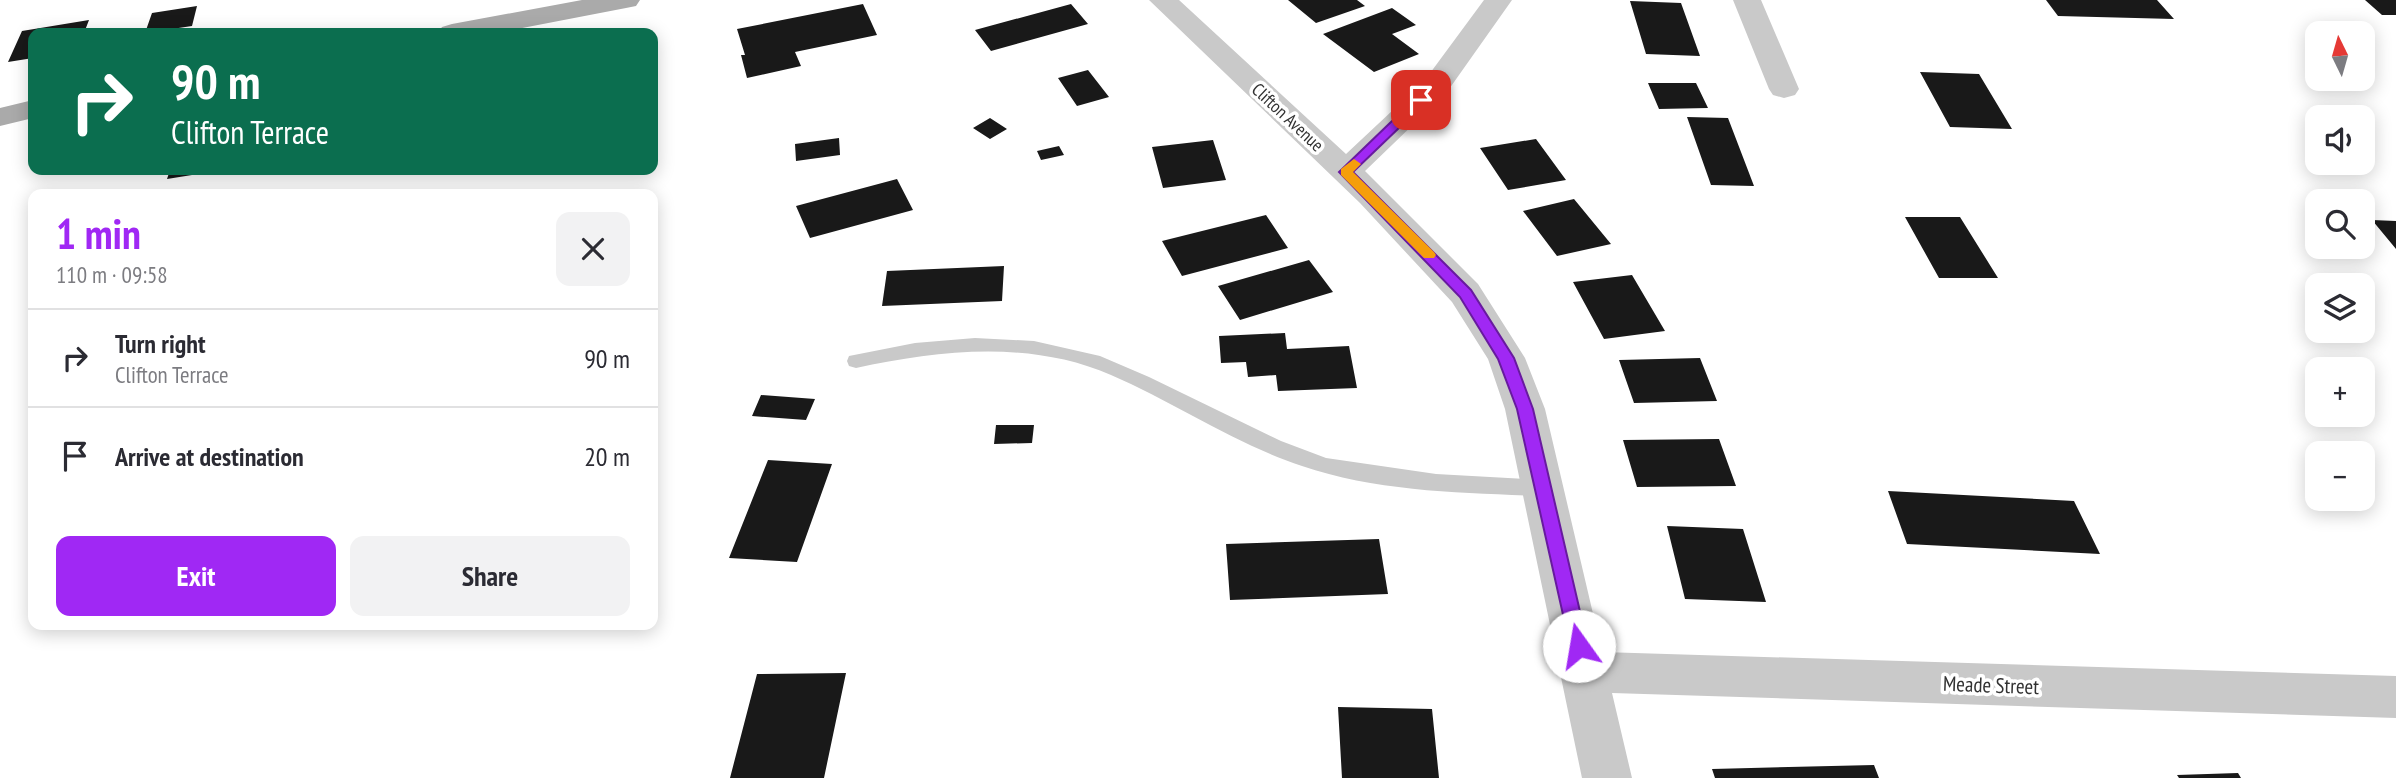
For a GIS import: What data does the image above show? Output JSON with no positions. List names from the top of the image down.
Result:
{
  "streets": {
    "street": ["Clifton Avenue", "Meade Street"]
  },
  "crossings": [
    ["Clifton Avenue", "Meade Street"]
  ],
  "north": "top",
  "page": {
    "map_buttons": ["+", "−"],
    "turn": ["90 m", "Clifton Terrace"],
    "heading": ["1 min", "110 m · 09:58"],
    "list": [
      {
        "name": "Turn right",
        "note": "Clifton Terrace",
        "value": "90 m"
      },
      {
        "name": "Arrive at destination",
        "value": "20 m"
      }
    ],
    "buttons": ["Exit", "Share"]
  }
}
